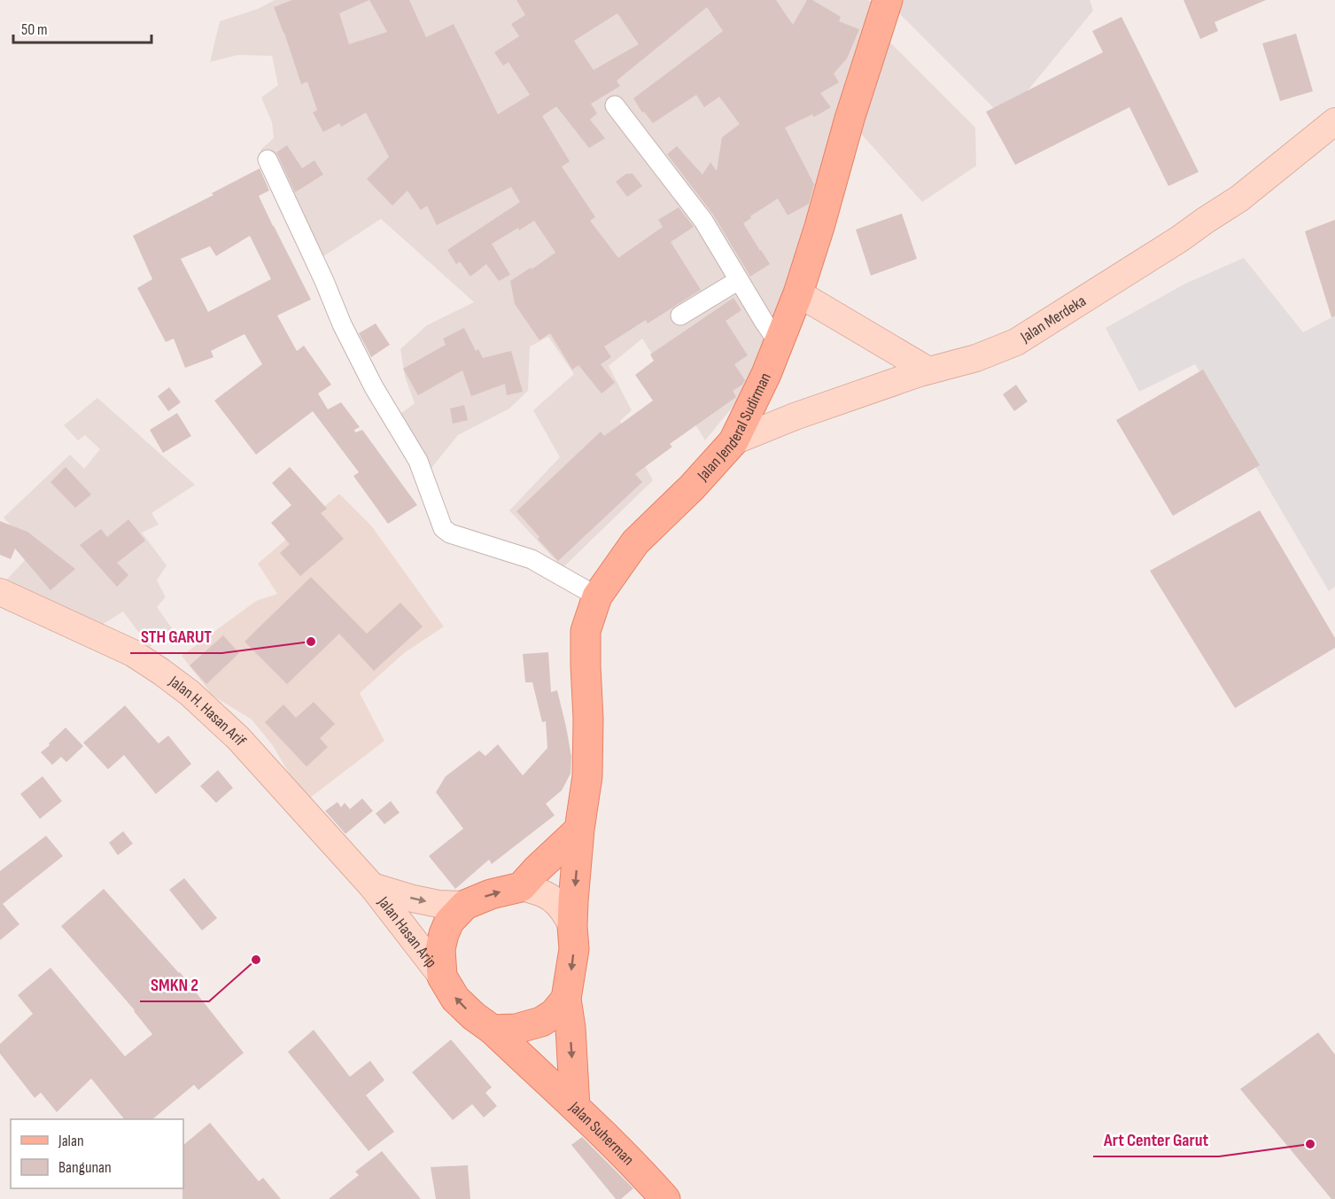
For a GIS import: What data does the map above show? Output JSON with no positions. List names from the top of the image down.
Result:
{
  "streets": {
    "main road": ["Jalan Jenderal Sudirman", "Jalan Suherman"],
    "street": ["Jalan Merdeka", "Jalan H. Hasan Arif", "Jalan Hasan Arip"]
  },
  "crossings": [
    ["Jalan Merdeka", "Jalan Jenderal Sudirman"],
    ["Jalan Jenderal Sudirman", "Jalan Hasan Arip"],
    ["Jalan Jenderal Sudirman", "Jalan Suherman"],
    ["Jalan H. Hasan Arif", "Jalan Hasan Arip"],
    ["Jalan Hasan Arip", "Jalan Suherman"]
  ],
  "places": ["STH GARUT", "SMKN 2", "Art Center Garut"],
  "legend": ["Jalan", "Bangunan"],
  "scale_bar": "50 m"
}
